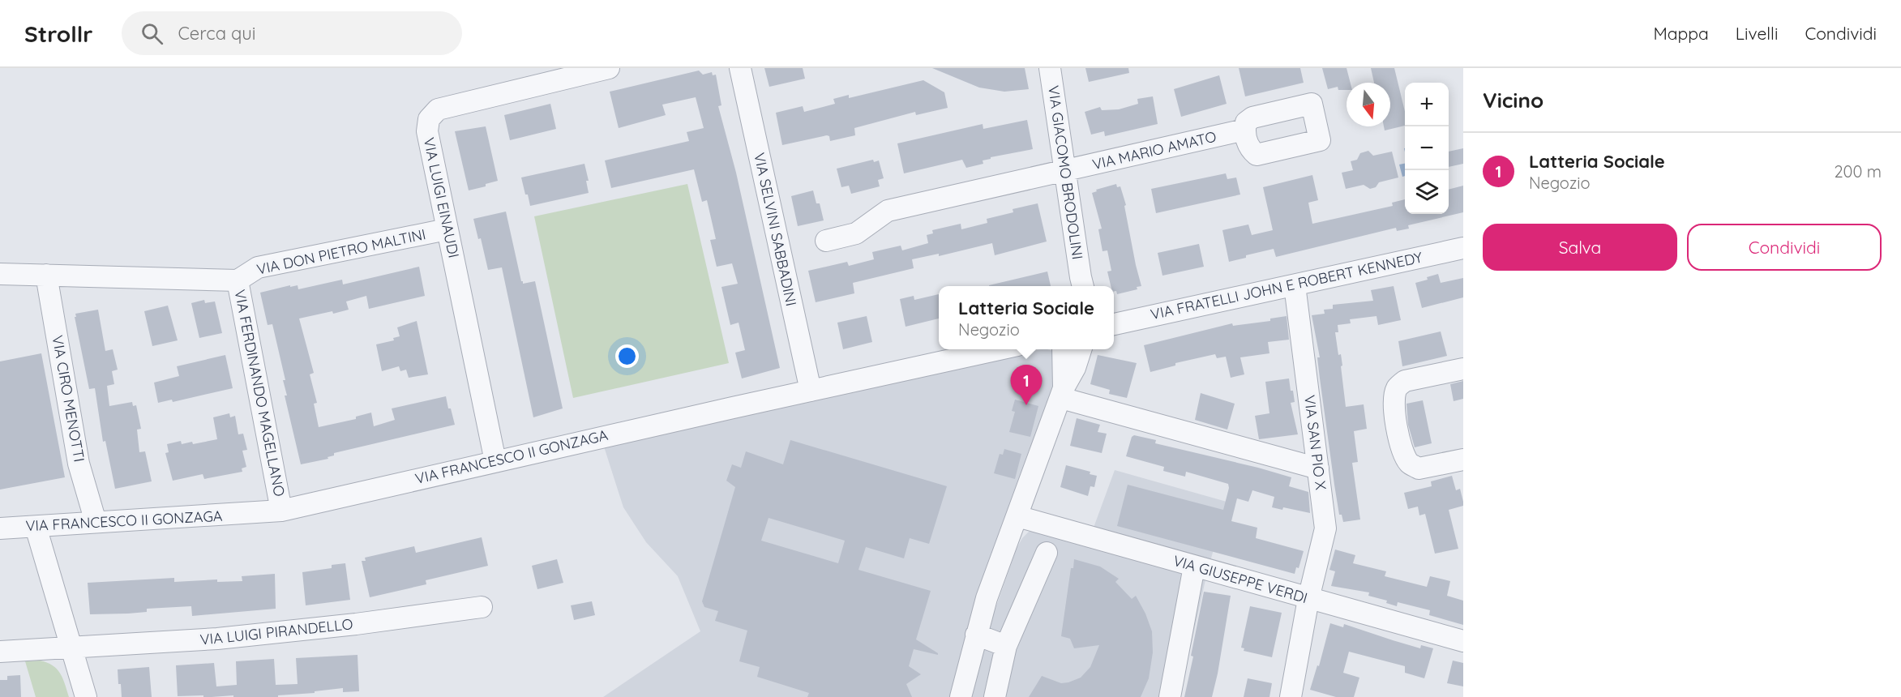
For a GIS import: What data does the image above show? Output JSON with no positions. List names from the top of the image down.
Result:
{
  "streets": {
    "street": [
      "VIA MARIO AMATO",
      "VIA GIACOMO BRODOLINI",
      "VIA LUIGI EINAUDI",
      "VIA SELVINI SABBADINI",
      "VIA DON PIETRO MALTINI",
      "VIA FRATELLI JOHN E ROBERT KENNEDY",
      "VIA FERDINANDO MAGELLANO",
      "VIA CIRO MENOTTI",
      "VIA SAN PIO X",
      "VIA FRANCESCO II GONZAGA",
      "VIA GIUSEPPE VERDI",
      "VIA LUIGI PIRANDELLO"
    ]
  },
  "crossings": [
    ["VIA MARIO AMATO", "VIA GIACOMO BRODOLINI"],
    ["VIA LUIGI EINAUDI", "VIA DON PIETRO MALTINI"],
    ["VIA LUIGI EINAUDI", "VIA FRANCESCO II GONZAGA"],
    ["VIA SELVINI SABBADINI", "VIA FRANCESCO II GONZAGA"],
    ["VIA DON PIETRO MALTINI", "VIA FERDINANDO MAGELLANO"],
    ["VIA FRATELLI JOHN E ROBERT KENNEDY", "VIA SAN PIO X"],
    ["VIA FERDINANDO MAGELLANO", "VIA CIRO MENOTTI"],
    ["VIA FERDINANDO MAGELLANO", "VIA FRANCESCO II GONZAGA"],
    ["VIA CIRO MENOTTI", "VIA FRANCESCO II GONZAGA"],
    ["VIA SAN PIO X", "VIA GIUSEPPE VERDI"]
  ],
  "north": "bottom",
  "page": {
    "header": "Strollr",
    "search": "Cerca qui",
    "nav": ["Mappa", "Livelli", "Condividi"],
    "heading": "Vicino",
    "map_buttons": ["+", "−"],
    "list": [
      {
        "mark": "1",
        "name": "Latteria Sociale",
        "note": "Negozio",
        "value": "200 m"
      }
    ],
    "buttons": ["Salva", "Condividi"],
    "popup": ["Latteria Sociale", "Negozio"],
    "pins": "1"
  }
}
